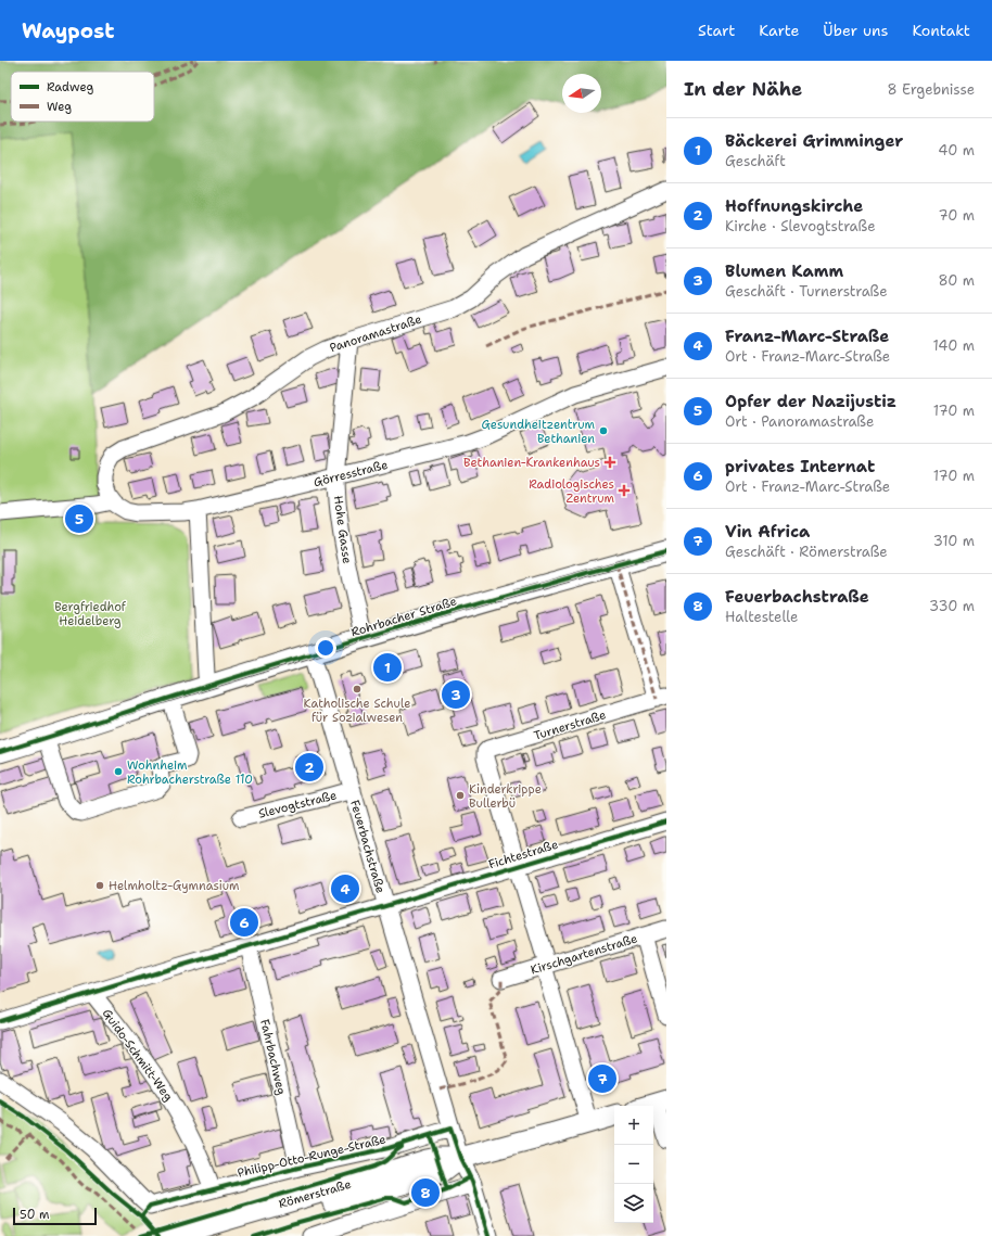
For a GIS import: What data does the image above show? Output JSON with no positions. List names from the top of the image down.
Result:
{
  "streets": {
    "main road": ["Rohrbacher Straße", "Römerstraße"],
    "street": [
      "Panoramastraße",
      "Görresstraße",
      "Hohe Gasse",
      "Turnerstraße",
      "Slevogtstraße",
      "Feuerbachstraße",
      "Fichtestraße",
      "Kirschgartenstraße",
      "Guido-Schmitt-Weg",
      "Fahrbachweg",
      "Philipp-Otto-Runge-Straße"
    ]
  },
  "crossings": [
    ["Panoramastraße", "Hohe Gasse"],
    ["Görresstraße", "Hohe Gasse"],
    ["Hohe Gasse", "Rohrbacher Straße"],
    ["Rohrbacher Straße", "Turnerstraße"],
    ["Rohrbacher Straße", "Feuerbachstraße"],
    ["Turnerstraße", "Fichtestraße"],
    ["Slevogtstraße", "Feuerbachstraße"],
    ["Feuerbachstraße", "Fichtestraße"],
    ["Feuerbachstraße", "Philipp-Otto-Runge-Straße"],
    ["Feuerbachstraße", "Römerstraße"],
    ["Fichtestraße", "Guido-Schmitt-Weg"],
    ["Fichtestraße", "Fahrbachweg"],
    ["Guido-Schmitt-Weg", "Philipp-Otto-Runge-Straße"],
    ["Fahrbachweg", "Philipp-Otto-Runge-Straße"]
  ],
  "parks": ["Bergfriedhof Heidelberg"],
  "places": {
    "other": [
      "Gesundheitzentrum Bethanien",
      "Katholische Schule für Sozialwesen",
      "Wohnheim Rohrbacherstraße 110",
      "Kinderkrippe Bullerbü",
      "Helmholtz-Gymnasium"
    ],
    "health": ["Bethanien-Krankenhaus", "Radiologisches Zentrum"]
  },
  "legend": ["Radweg", "Weg"],
  "scale_bar": "50 m",
  "north": "left",
  "page": {
    "header": "Waypost",
    "nav": [
      "Start",
      "Karte",
      "Über uns",
      "Kontakt"
    ],
    "heading": ["In der Nähe", "8 Ergebnisse"],
    "list": [
      {
        "mark": "1",
        "name": "Bäckerei Grimminger",
        "note": "Geschäft",
        "value": "40 m"
      },
      {
        "mark": "2",
        "name": "Hoffnungskirche",
        "note": "Kirche · Slevogtstraße",
        "value": "70 m"
      },
      {
        "mark": "3",
        "name": "Blumen Kamm",
        "note": "Geschäft · Turnerstraße",
        "value": "80 m"
      },
      {
        "mark": "4",
        "name": "Franz-Marc-Straße",
        "note": "Ort · Franz-Marc-Straße",
        "value": "140 m"
      },
      {
        "mark": "5",
        "name": "Opfer der Nazijustiz",
        "note": "Ort · Panoramastraße",
        "value": "170 m"
      },
      {
        "mark": "6",
        "name": "privates Internat",
        "note": "Ort · Franz-Marc-Straße",
        "value": "170 m"
      },
      {
        "mark": "7",
        "name": "Vin Africa",
        "note": "Geschäft · Römerstraße",
        "value": "310 m"
      },
      {
        "mark": "8",
        "name": "Feuerbachstraße",
        "note": "Haltestelle",
        "value": "330 m"
      }
    ],
    "pins": [
      "5",
      "1",
      "3",
      "2",
      "4",
      "6",
      "7",
      "8"
    ],
    "map_buttons": ["+", "−"],
    "scale": "50 m"
  }
}
